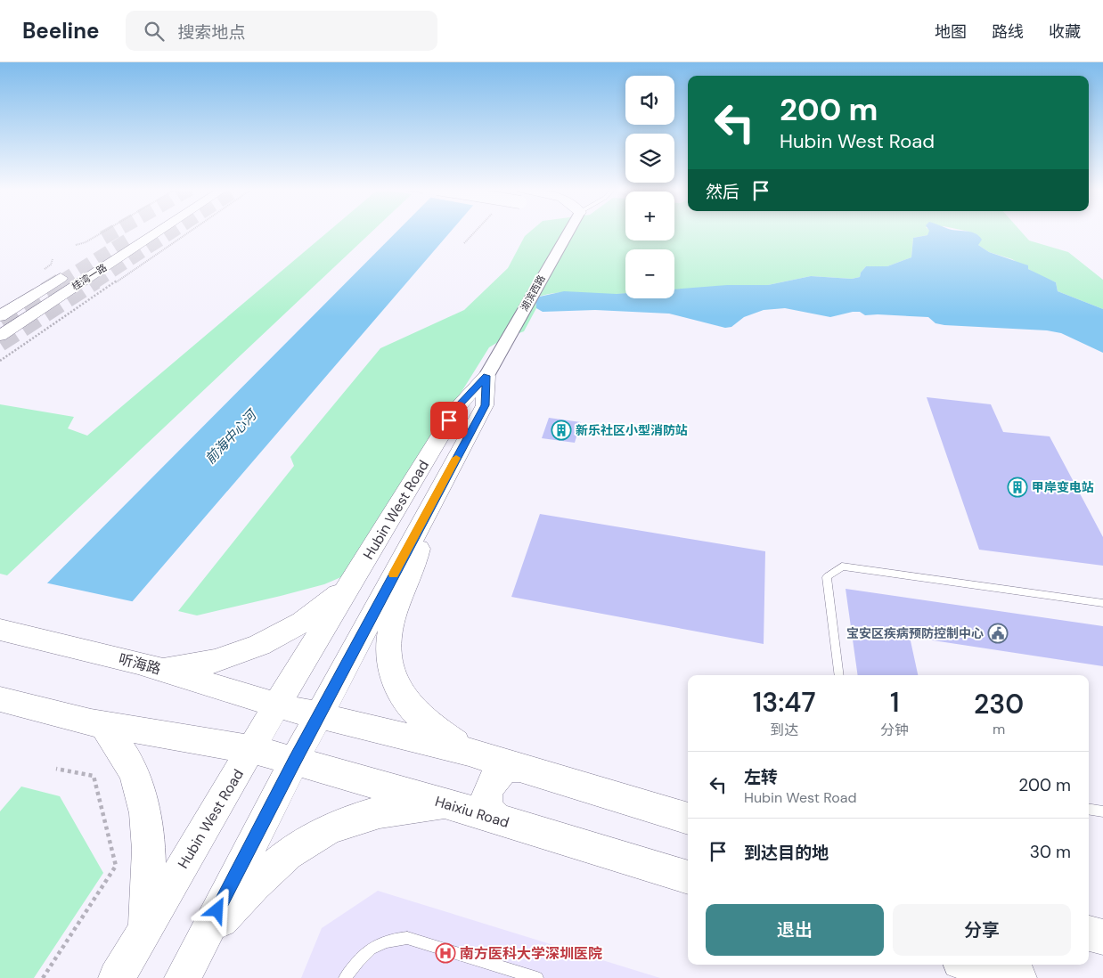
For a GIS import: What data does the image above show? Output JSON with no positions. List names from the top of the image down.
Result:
{
  "streets": {
    "main road": [
      "桂湾一路",
      "Hubin West Road",
      "听海路",
      "Haixiu Road"
    ],
    "street": ["湖滨西路"]
  },
  "crossings": [
    ["湖滨西路", "Hubin West Road"],
    ["Hubin West Road", "听海路"],
    ["Hubin West Road", "Haixiu Road"]
  ],
  "water": ["前海中心河"],
  "places": {
    "building": ["新乐社区小型消防站", "甲岸变电站"],
    "public building": ["宝安区疾病预防控制中心"],
    "hospital": ["南方医科大学深圳医院"]
  },
  "page": {
    "header": "Beeline",
    "search": "搜索地点",
    "nav": ["地图", "路线", "收藏"],
    "map_buttons": ["+", "−"],
    "turn": ["200 m", "Hubin West Road"],
    "then": "然后",
    "eta": [
      "13:47",
      "到达",
      "1",
      "分钟",
      "230",
      "m"
    ],
    "list": [
      {
        "name": "左转",
        "note": "Hubin West Road",
        "value": "200 m"
      },
      {
        "name": "到达目的地",
        "value": "30 m"
      }
    ],
    "buttons": ["退出", "分享"]
  }
}
